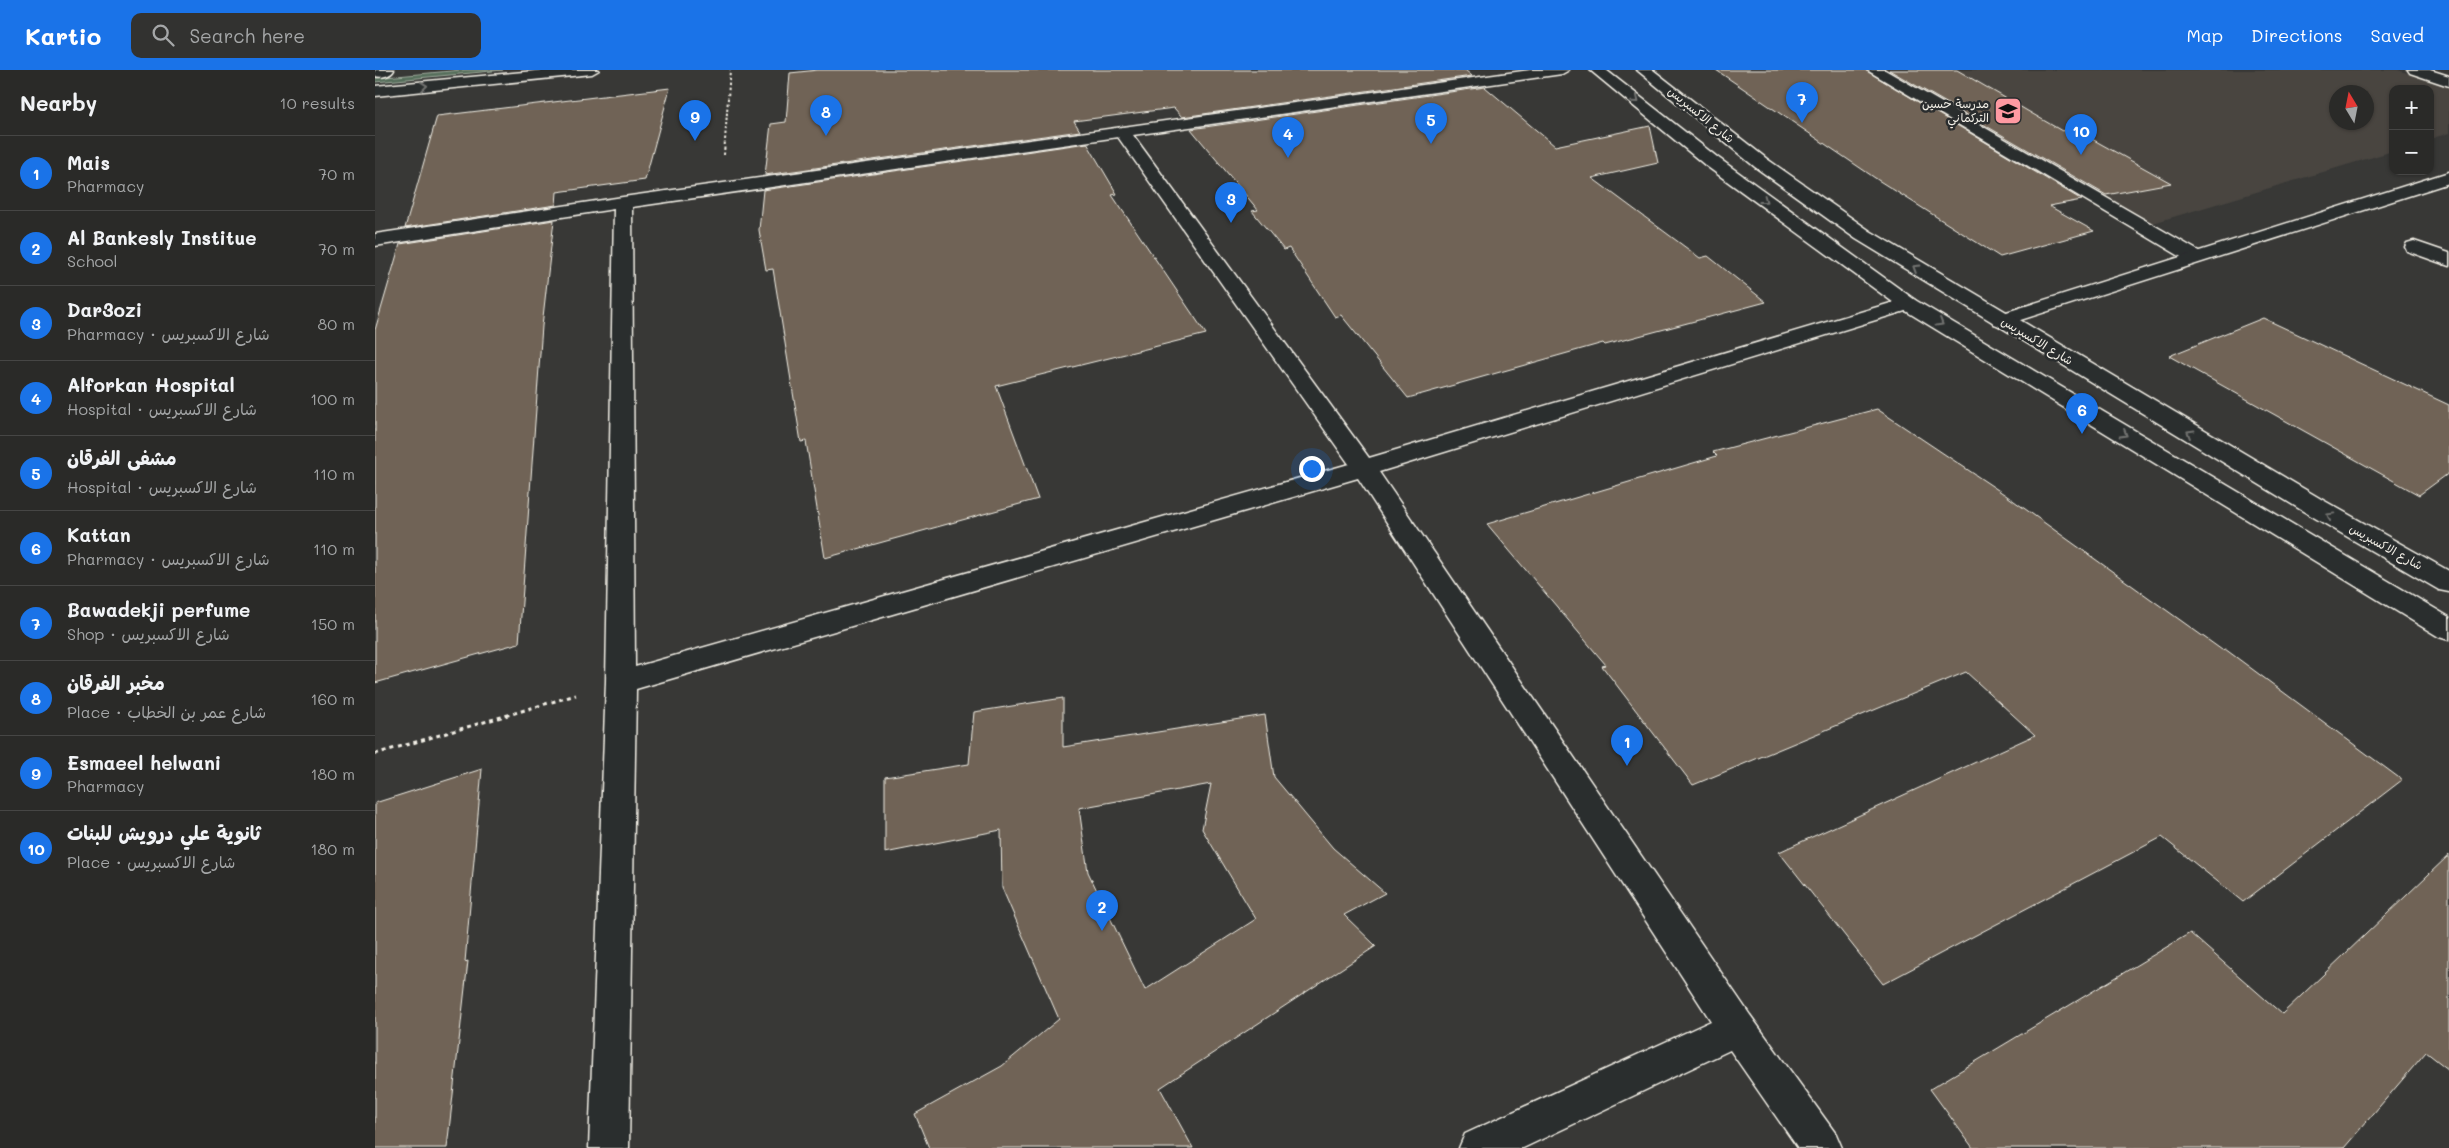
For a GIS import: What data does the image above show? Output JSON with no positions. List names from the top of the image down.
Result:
{
  "streets": {
    "street": ["شارع الاكسبريس"]
  },
  "places": {
    "school or university": ["مدرسة حسين التركماني"]
  },
  "north": "top",
  "page": {
    "header": "Kartio",
    "search": "Search here",
    "nav": ["Map", "Directions", "Saved"],
    "heading": ["Nearby", "10 results"],
    "pins": [
      "7",
      "8",
      "9",
      "5",
      "10",
      "4",
      "3",
      "6",
      "1",
      "2"
    ],
    "map_buttons": ["+", "−"],
    "list": [
      {
        "mark": "1",
        "name": "Mais",
        "note": "Pharmacy",
        "value": "70 m"
      },
      {
        "mark": "2",
        "name": "Al Bankesly Institue",
        "note": "School",
        "value": "70 m"
      },
      {
        "mark": "3",
        "name": "Dar3ozi",
        "note": "Pharmacy · شارع الاكسبريس",
        "value": "80 m"
      },
      {
        "mark": "4",
        "name": "Alforkan Hospital",
        "note": "Hospital · شارع الاكسبريس",
        "value": "100 m"
      },
      {
        "mark": "5",
        "name": "مشفى الفرقان",
        "note": "Hospital · شارع الاكسبريس",
        "value": "110 m"
      },
      {
        "mark": "6",
        "name": "Kattan",
        "note": "Pharmacy · شارع الاكسبريس",
        "value": "110 m"
      },
      {
        "mark": "7",
        "name": "Bawadekji perfume",
        "note": "Shop · شارع الاكسبريس",
        "value": "150 m"
      },
      {
        "mark": "8",
        "name": "مخبر الفرقان",
        "note": "Place · شارع عمر بن الخطاب",
        "value": "160 m"
      },
      {
        "mark": "9",
        "name": "Esmaeel helwani",
        "note": "Pharmacy",
        "value": "180 m"
      },
      {
        "mark": "10",
        "name": "ثانوية علي درويش للبنات",
        "note": "Place · شارع الاكسبريس",
        "value": "180 m"
      }
    ]
  }
}
